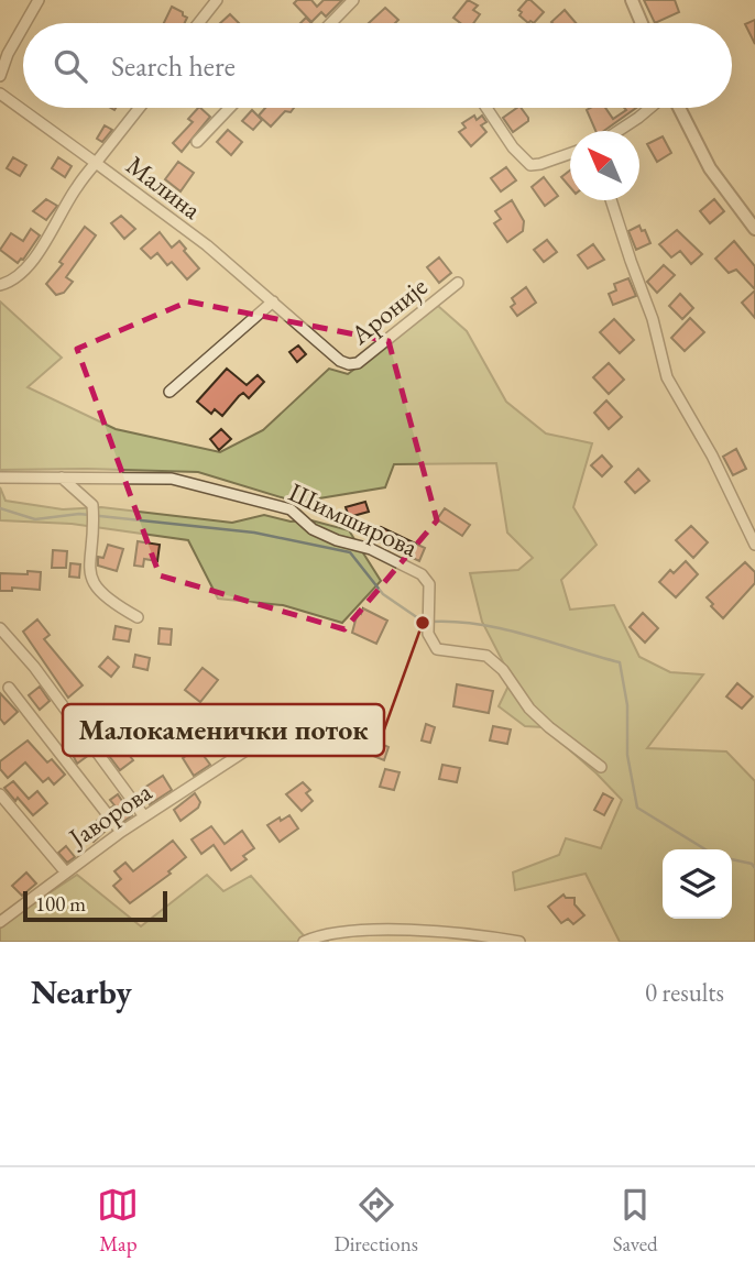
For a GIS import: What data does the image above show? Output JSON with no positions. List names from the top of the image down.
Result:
{
  "streets": {
    "street": [
      "Малина",
      "Ароније",
      "Шимширова",
      "Јаворова"
    ]
  },
  "crossings": [
    ["Малина", "Ароније"]
  ],
  "places": ["Малокаменички поток"],
  "scale_bar": "100 m",
  "north": "top left",
  "page": {
    "search": "Search here",
    "scale": "100 m",
    "heading": ["Nearby", "0 results"],
    "nav": ["Map", "Directions", "Saved"]
  }
}
